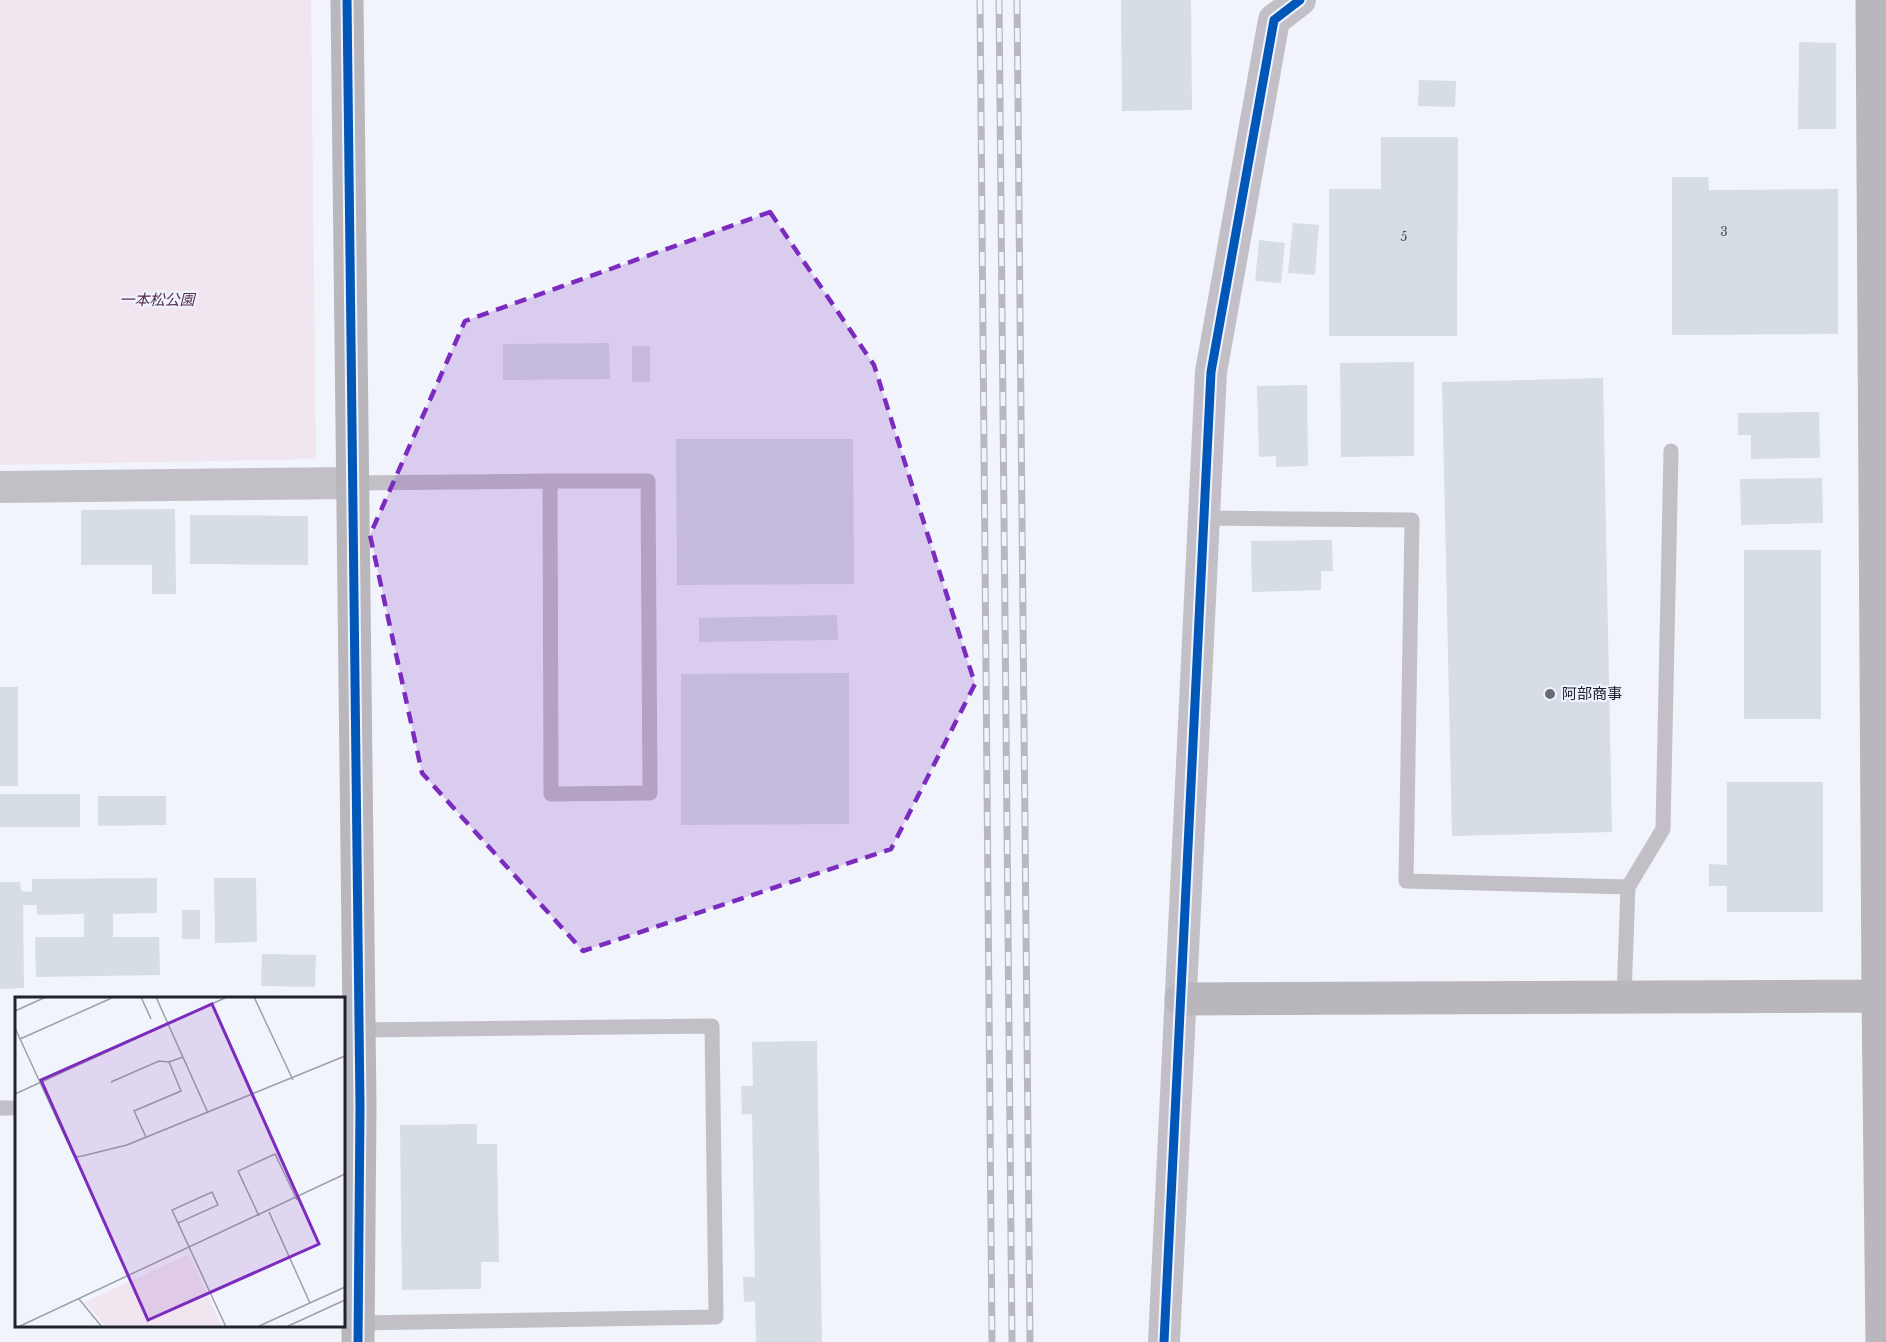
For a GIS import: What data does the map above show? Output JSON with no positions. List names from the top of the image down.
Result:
{
  "parks": ["一本松公園"],
  "places": ["阿部商事"],
  "house_numbers": ["3", "5"]
}
